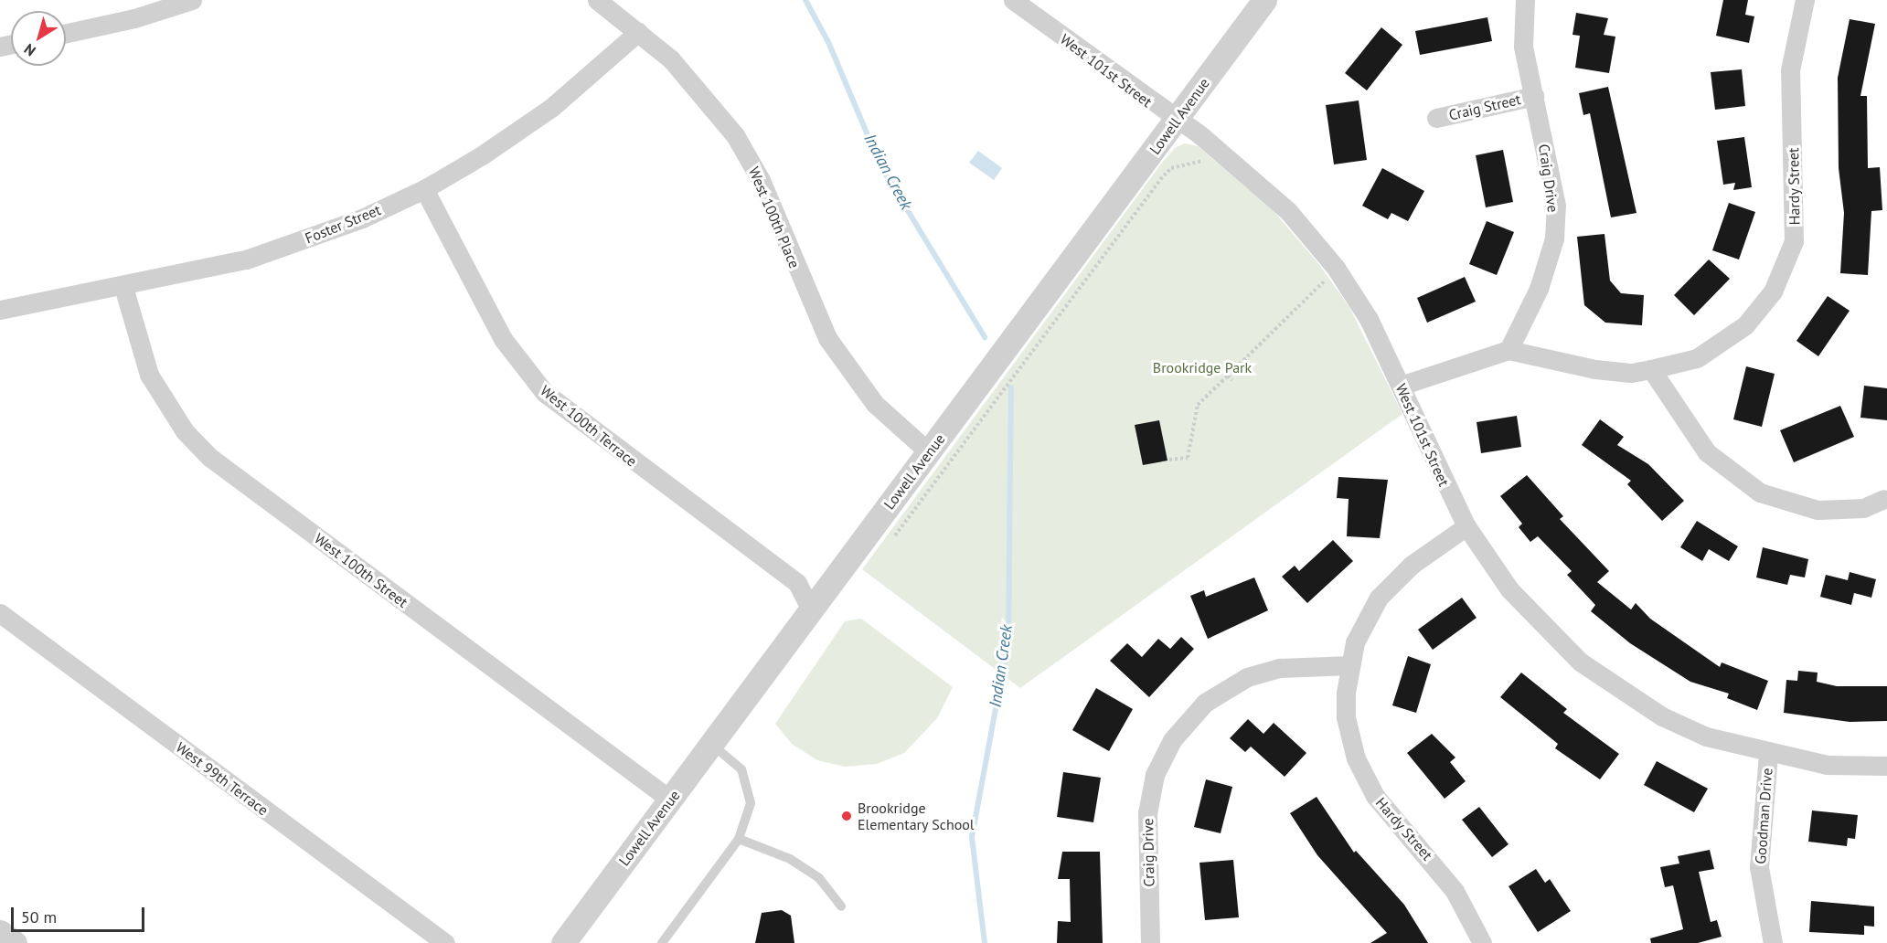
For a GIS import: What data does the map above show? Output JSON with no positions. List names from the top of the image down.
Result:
{
  "streets": {
    "street": [
      "West 101st Street",
      "Craig Street",
      "Lowell Avenue",
      "Craig Drive",
      "Hardy Street",
      "West 100th Place",
      "Foster Street",
      "West 100th Terrace",
      "West 100th Street",
      "West 99th Terrace",
      "Goodman Drive"
    ]
  },
  "crossings": [
    ["West 101st Street", "Lowell Avenue"],
    ["West 101st Street", "Hardy Street"],
    ["West 101st Street", "Goodman Drive"],
    ["Craig Street", "Craig Drive"],
    ["Lowell Avenue", "West 100th Place"],
    ["Lowell Avenue", "West 100th Terrace"],
    ["Lowell Avenue", "West 100th Street"],
    ["Craig Drive", "Hardy Street"],
    ["West 100th Place", "Foster Street"],
    ["Foster Street", "West 100th Terrace"],
    ["Foster Street", "West 100th Street"]
  ],
  "water": ["Indian Creek"],
  "parks": ["Brookridge Park"],
  "places": ["Brookridge Elementary School"],
  "scale_bar": "50 m",
  "north": "bottom left"
}
